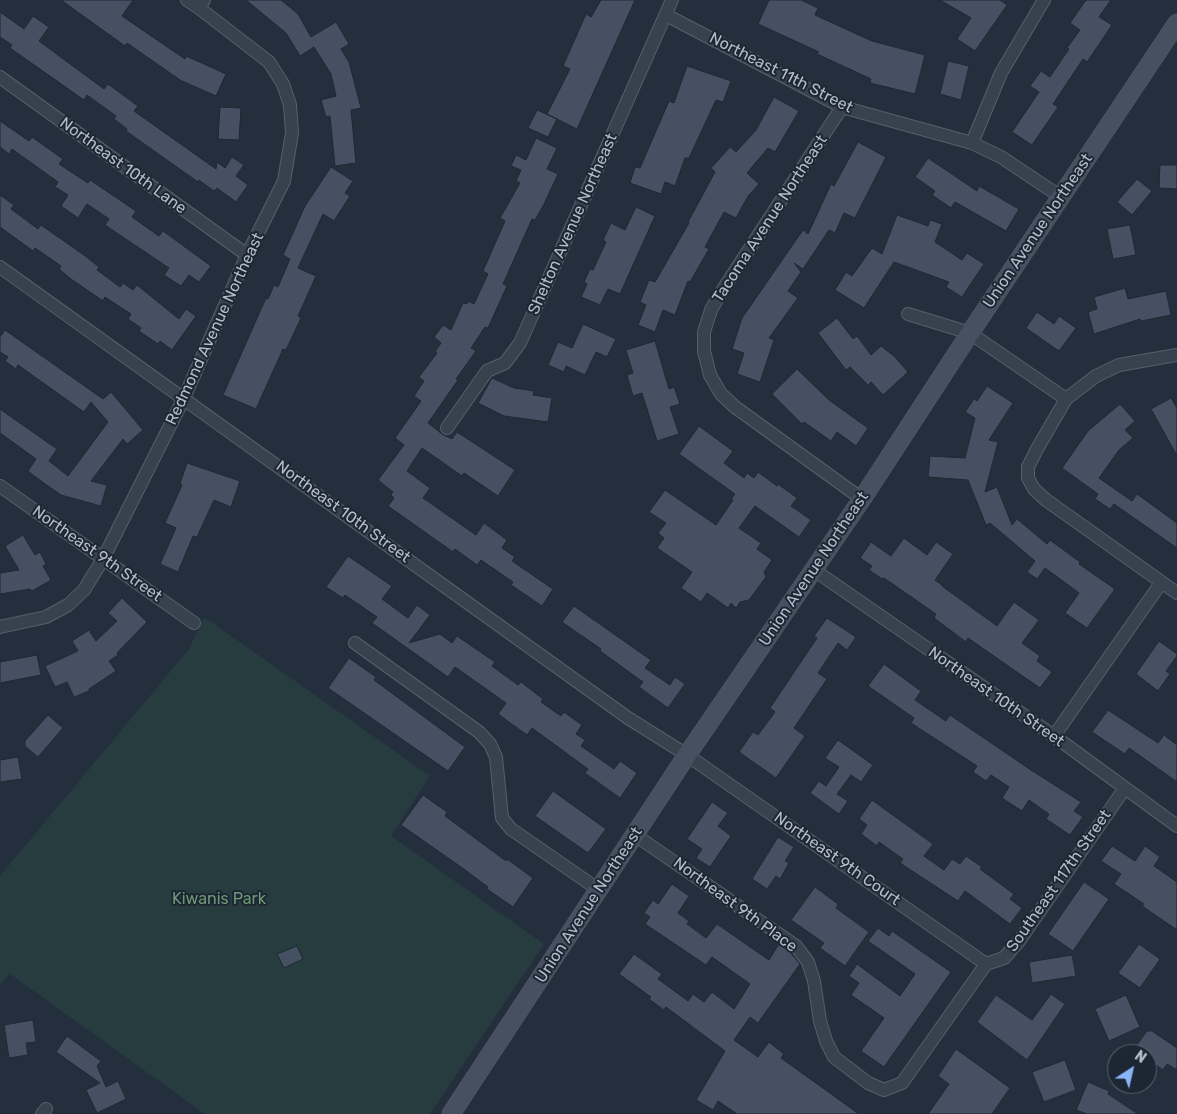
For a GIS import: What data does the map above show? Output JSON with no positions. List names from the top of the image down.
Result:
{
  "streets": {
    "street": [
      "Northeast 11th Street",
      "Northeast 10th Lane",
      "Tacoma Avenue Northeast",
      "Shelton Avenue Northeast",
      "Union Avenue Northeast",
      "Redmond Avenue Northeast",
      "Northeast 10th Street",
      "Northeast 9th Street",
      "Northeast 9th Court",
      "Southeast 117th Street",
      "Northeast 9th Place"
    ]
  },
  "crossings": [
    ["Northeast 11th Street", "Tacoma Avenue Northeast"],
    ["Northeast 11th Street", "Shelton Avenue Northeast"],
    ["Northeast 11th Street", "Union Avenue Northeast"],
    ["Northeast 10th Lane", "Redmond Avenue Northeast"],
    ["Tacoma Avenue Northeast", "Union Avenue Northeast"],
    ["Union Avenue Northeast", "Northeast 10th Street"],
    ["Union Avenue Northeast", "Northeast 9th Court"],
    ["Union Avenue Northeast", "Northeast 9th Place"],
    ["Redmond Avenue Northeast", "Northeast 10th Street"],
    ["Redmond Avenue Northeast", "Northeast 9th Street"],
    ["Northeast 10th Street", "Northeast 9th Court"],
    ["Northeast 10th Street", "Southeast 117th Street"],
    ["Northeast 9th Court", "Southeast 117th Street"],
    ["Northeast 9th Court", "Northeast 9th Place"],
    ["Southeast 117th Street", "Northeast 9th Place"]
  ],
  "parks": ["Kiwanis Park"],
  "north": "top right"
}
